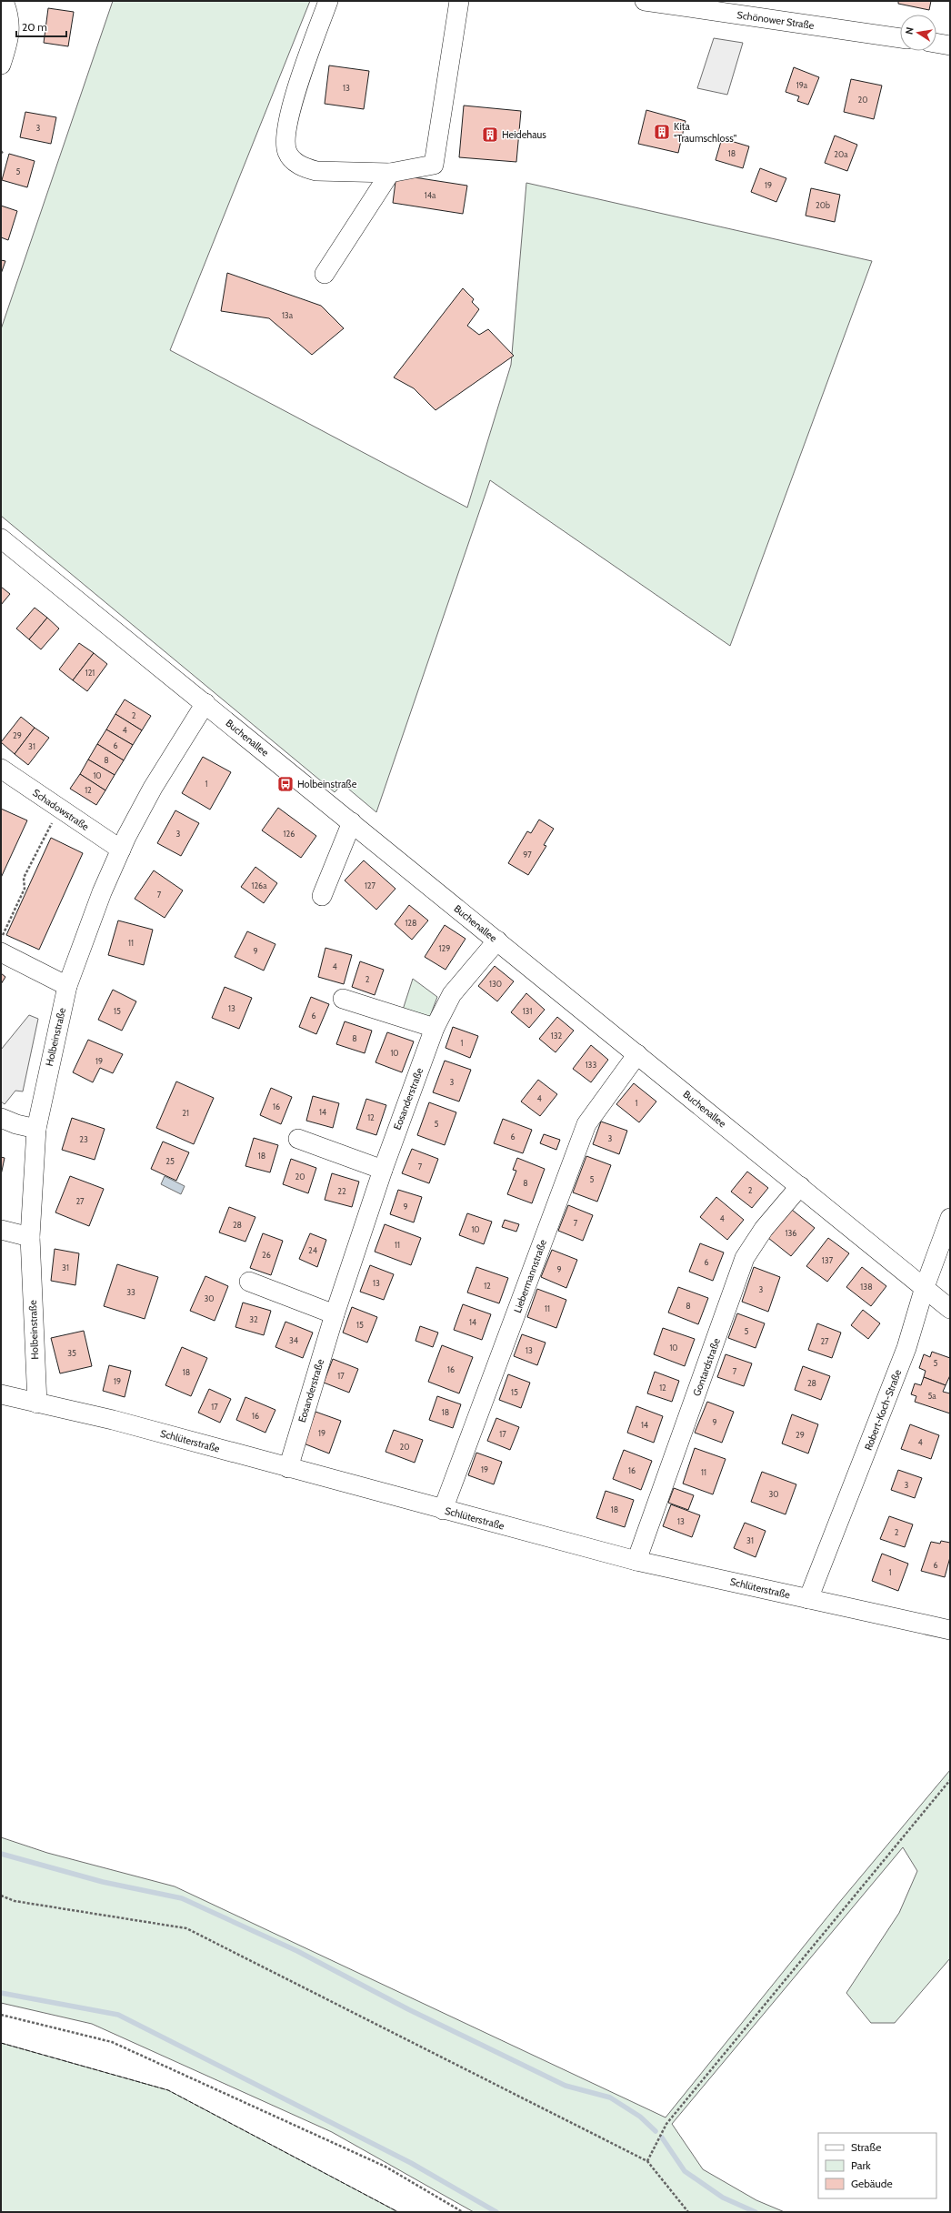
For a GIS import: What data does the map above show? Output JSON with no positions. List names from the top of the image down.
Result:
{
  "streets": {
    "street": [
      "Schönower Straße",
      "Buchenallee",
      "Schadowstraße",
      "Holbeinstraße",
      "Eosanderstraße",
      "Liebermannstraße",
      "Gontardstraße",
      "Robert-Koch-Straße",
      "Schlüterstraße"
    ]
  },
  "crossings": [
    ["Buchenallee", "Holbeinstraße"],
    ["Buchenallee", "Eosanderstraße"],
    ["Buchenallee", "Liebermannstraße"],
    ["Buchenallee", "Gontardstraße"],
    ["Buchenallee", "Robert-Koch-Straße"],
    ["Schadowstraße", "Holbeinstraße"],
    ["Holbeinstraße", "Schlüterstraße"],
    ["Eosanderstraße", "Schlüterstraße"],
    ["Liebermannstraße", "Schlüterstraße"],
    ["Gontardstraße", "Schlüterstraße"],
    ["Robert-Koch-Straße", "Schlüterstraße"]
  ],
  "places": {
    "building": ["Kita \"Traumschloss\"", "Heidehaus"],
    "bus stop": ["Holbeinstraße"]
  },
  "house_numbers": [
    "19a",
    "13",
    "20",
    "3",
    "18",
    "20a",
    "5",
    "19",
    "14a",
    "20b",
    "13a",
    "121",
    "2",
    "4",
    "29",
    "6",
    "31",
    "8",
    "10",
    "1",
    "12",
    "3",
    "126",
    "97",
    "126a",
    "127",
    "7",
    "128",
    "11",
    "129",
    "9",
    "4",
    "2",
    "130",
    "13",
    "15",
    "131",
    "6",
    "132",
    "8",
    "1",
    "10",
    "19",
    "133",
    "3",
    "4",
    "1",
    "16",
    "14",
    "21",
    "12",
    "5",
    "6",
    "3",
    "23",
    "18",
    "25",
    "7",
    "20",
    "5",
    "8",
    "2",
    "22",
    "27",
    "9",
    "4",
    "7",
    "28",
    "10",
    "136",
    "11",
    "24",
    "26",
    "137",
    "6",
    "31",
    "9",
    "13",
    "12",
    "138",
    "3",
    "33",
    "30",
    "8",
    "11",
    "32",
    "14",
    "15",
    "5",
    "34",
    "27",
    "10",
    "13",
    "35",
    "5",
    "16",
    "7",
    "18",
    "17",
    "19",
    "28",
    "12",
    "15",
    "5a",
    "17",
    "18",
    "16",
    "9",
    "14",
    "19",
    "17",
    "29",
    "4",
    "20",
    "19",
    "16",
    "11",
    "3",
    "30",
    "18",
    "13",
    "2",
    "31",
    "6",
    "1"
  ],
  "legend": ["Straße", "Park", "Gebäude"],
  "scale_bar": "20 m",
  "north": "left"
}
